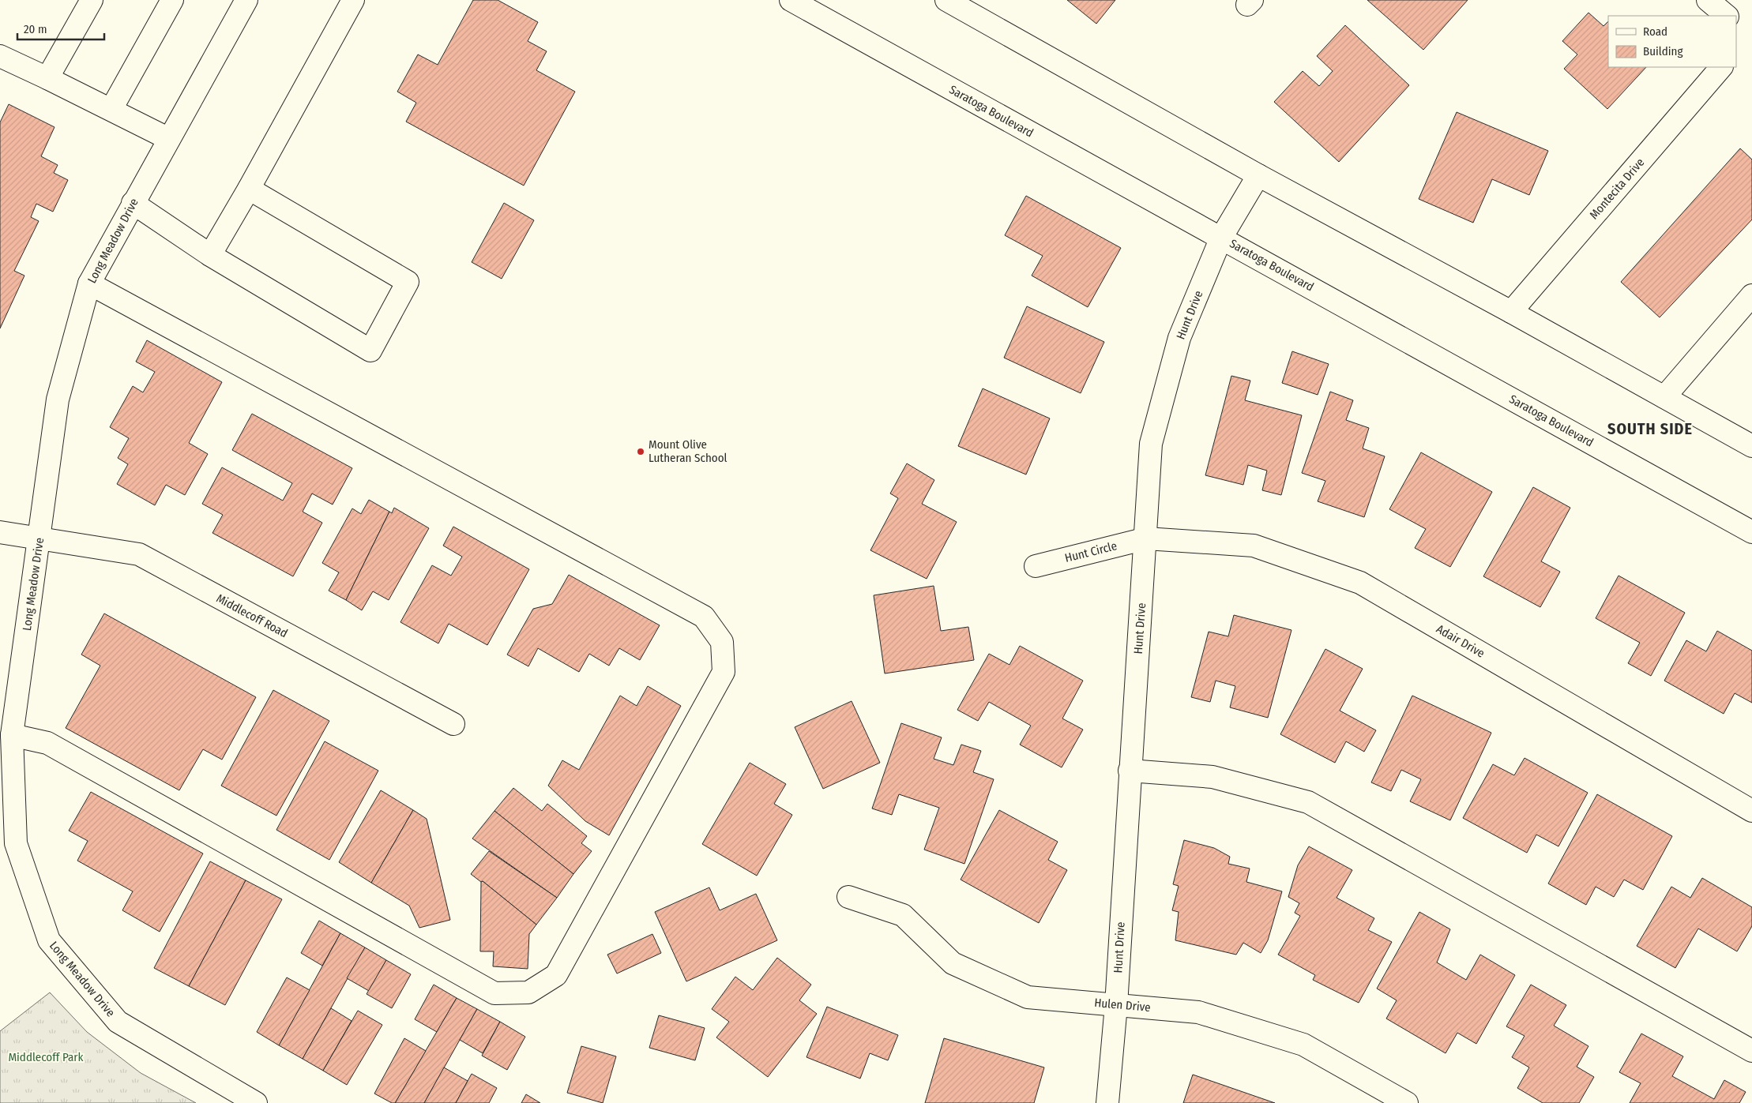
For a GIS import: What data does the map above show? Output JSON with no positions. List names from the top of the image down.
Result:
{
  "streets": {
    "street": [
      "Saratoga Boulevard",
      "Montecita Drive",
      "Long Meadow Drive",
      "Hunt Drive",
      "Hunt Circle",
      "Middlecoff Road",
      "Adair Drive",
      "Hulen Drive"
    ]
  },
  "crossings": [
    ["Saratoga Boulevard", "Hunt Drive"],
    ["Long Meadow Drive", "Middlecoff Road"],
    ["Hunt Drive", "Hunt Circle"],
    ["Hunt Drive", "Adair Drive"],
    ["Hunt Drive", "Hulen Drive"],
    ["Hunt Circle", "Adair Drive"]
  ],
  "districts": ["SOUTH SIDE"],
  "parks": ["Middlecoff Park"],
  "places": ["Mount Olive Lutheran School"],
  "legend": ["Road", "Building"],
  "scale_bar": "20 m"
}
